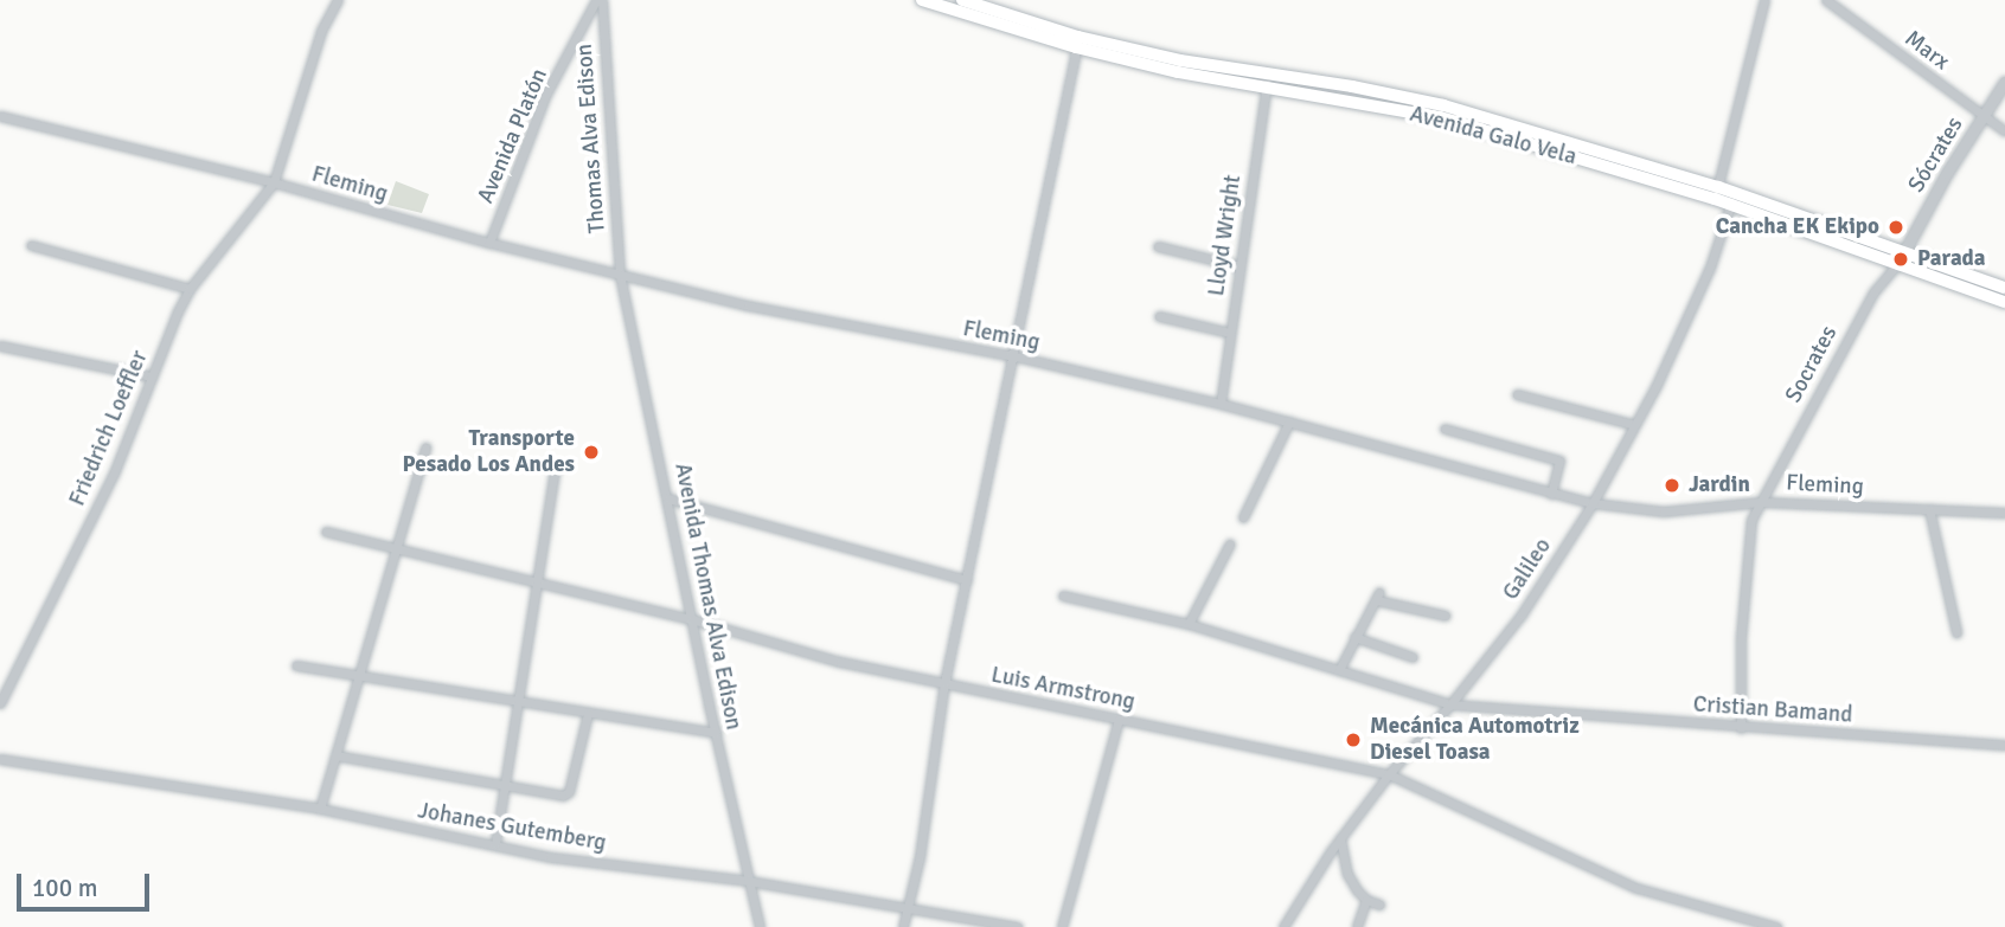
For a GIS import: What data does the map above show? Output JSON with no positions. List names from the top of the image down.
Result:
{
  "streets": {
    "main road": ["Avenida Galo Vela"],
    "street": [
      "Marx",
      "Avenida Platón",
      "Thomas Alva Edison",
      "Sócrates",
      "Fleming",
      "Lloyd Wright",
      "Socrates",
      "Friedrich Loeffler",
      "Galileo",
      "Avenida Thomas Alva Edison",
      "Luis Armstrong",
      "Cristian Bamand",
      "Johanes Gutemberg"
    ]
  },
  "crossings": [
    ["Marx", "Sócrates"],
    ["Avenida Platón", "Thomas Alva Edison"],
    ["Avenida Platón", "Fleming"],
    ["Avenida Galo Vela", "Sócrates"],
    ["Avenida Galo Vela", "Lloyd Wright"],
    ["Avenida Galo Vela", "Socrates"],
    ["Avenida Galo Vela", "Galileo"],
    ["Thomas Alva Edison", "Fleming"],
    ["Thomas Alva Edison", "Avenida Thomas Alva Edison"],
    ["Sócrates", "Socrates"],
    ["Fleming", "Lloyd Wright"],
    ["Fleming", "Socrates"],
    ["Fleming", "Friedrich Loeffler"],
    ["Fleming", "Galileo"],
    ["Fleming", "Avenida Thomas Alva Edison"],
    ["Socrates", "Cristian Bamand"],
    ["Galileo", "Luis Armstrong"],
    ["Galileo", "Cristian Bamand"],
    ["Avenida Thomas Alva Edison", "Luis Armstrong"],
    ["Avenida Thomas Alva Edison", "Johanes Gutemberg"]
  ],
  "places": [
    "Cancha EK Ekipo",
    "Parada",
    "Transporte Pesado Los Andes",
    "Jardin",
    "Mecánica Automotriz Diesel Toasa"
  ],
  "scale_bar": "100 m"
}
